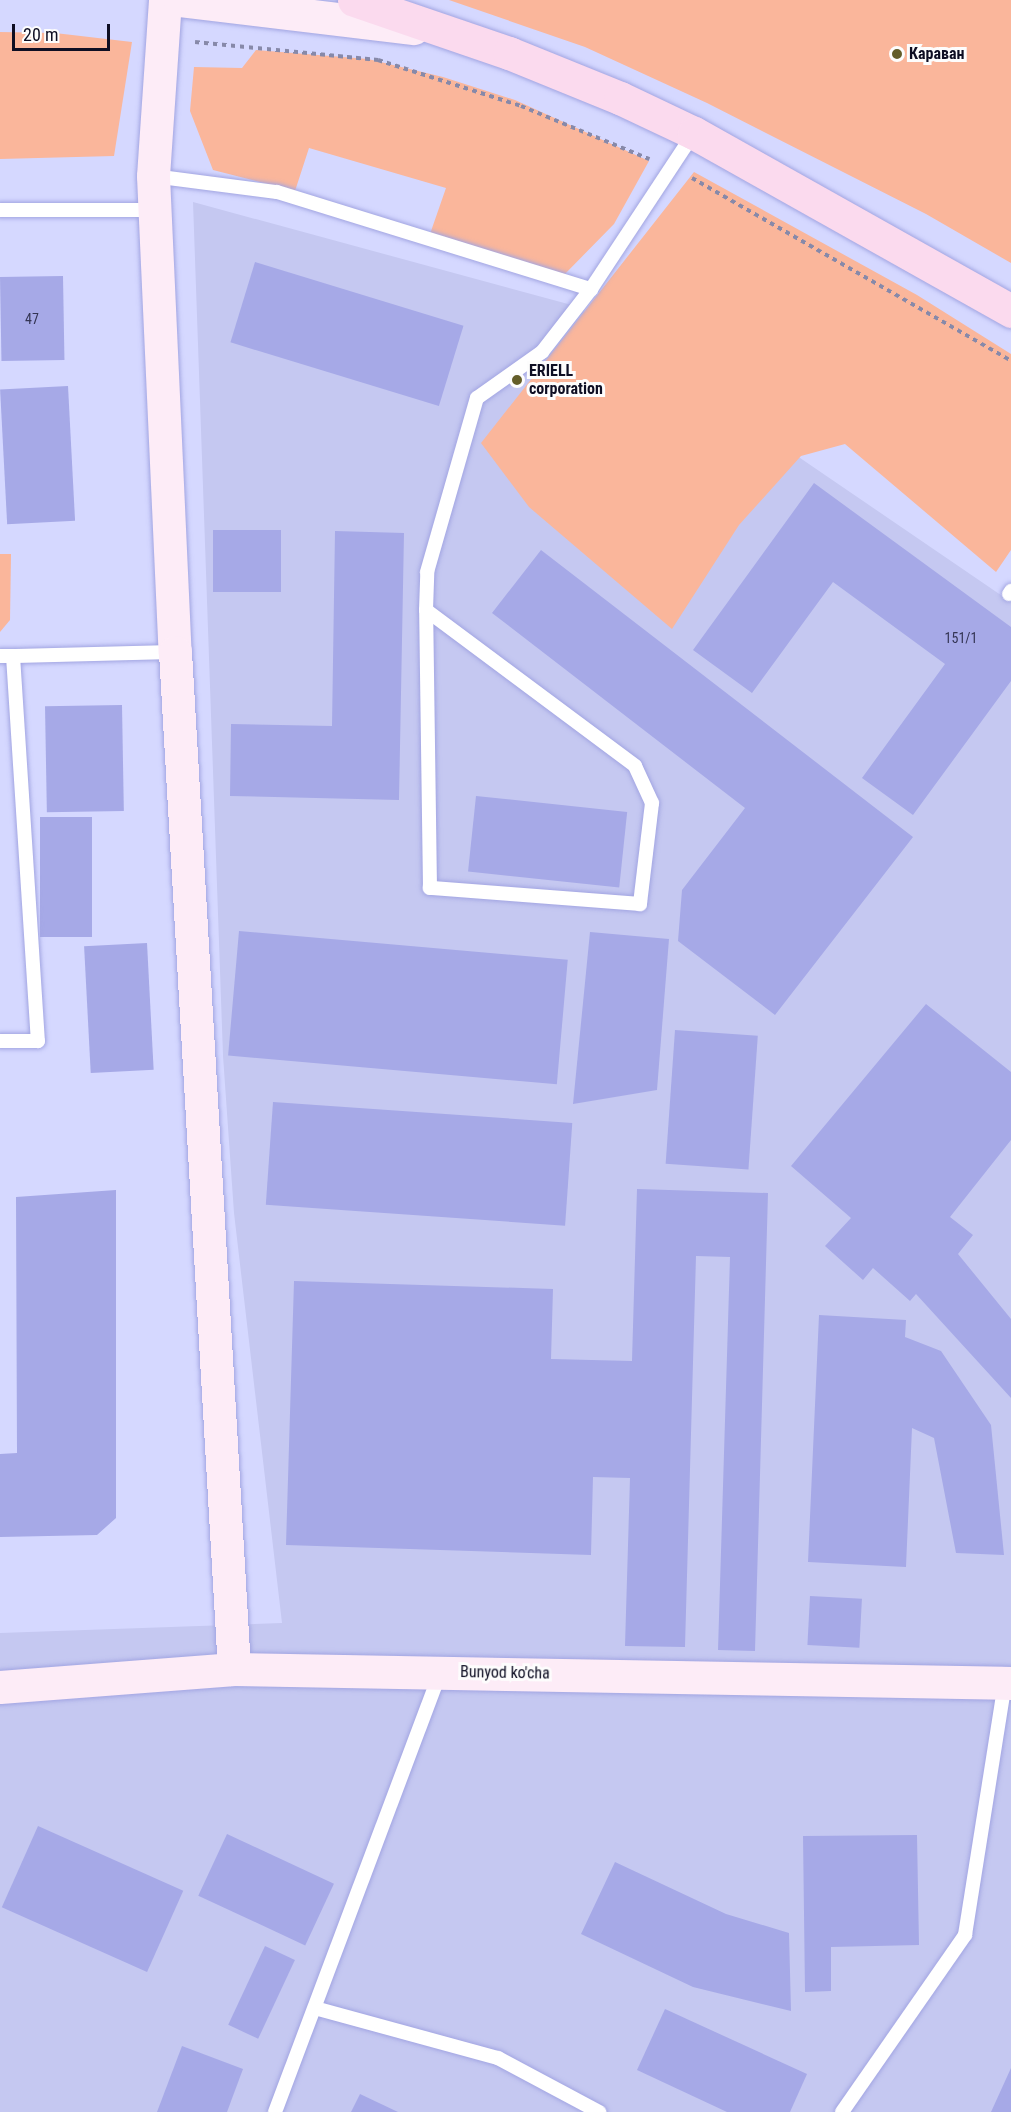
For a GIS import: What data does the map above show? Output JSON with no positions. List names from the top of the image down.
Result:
{
  "streets": {
    "street": ["Bunyod ko'cha"]
  },
  "places": ["Караван", "ERIELL corporation"],
  "house_numbers": ["47", "151/1"],
  "scale_bar": "20 m"
}
